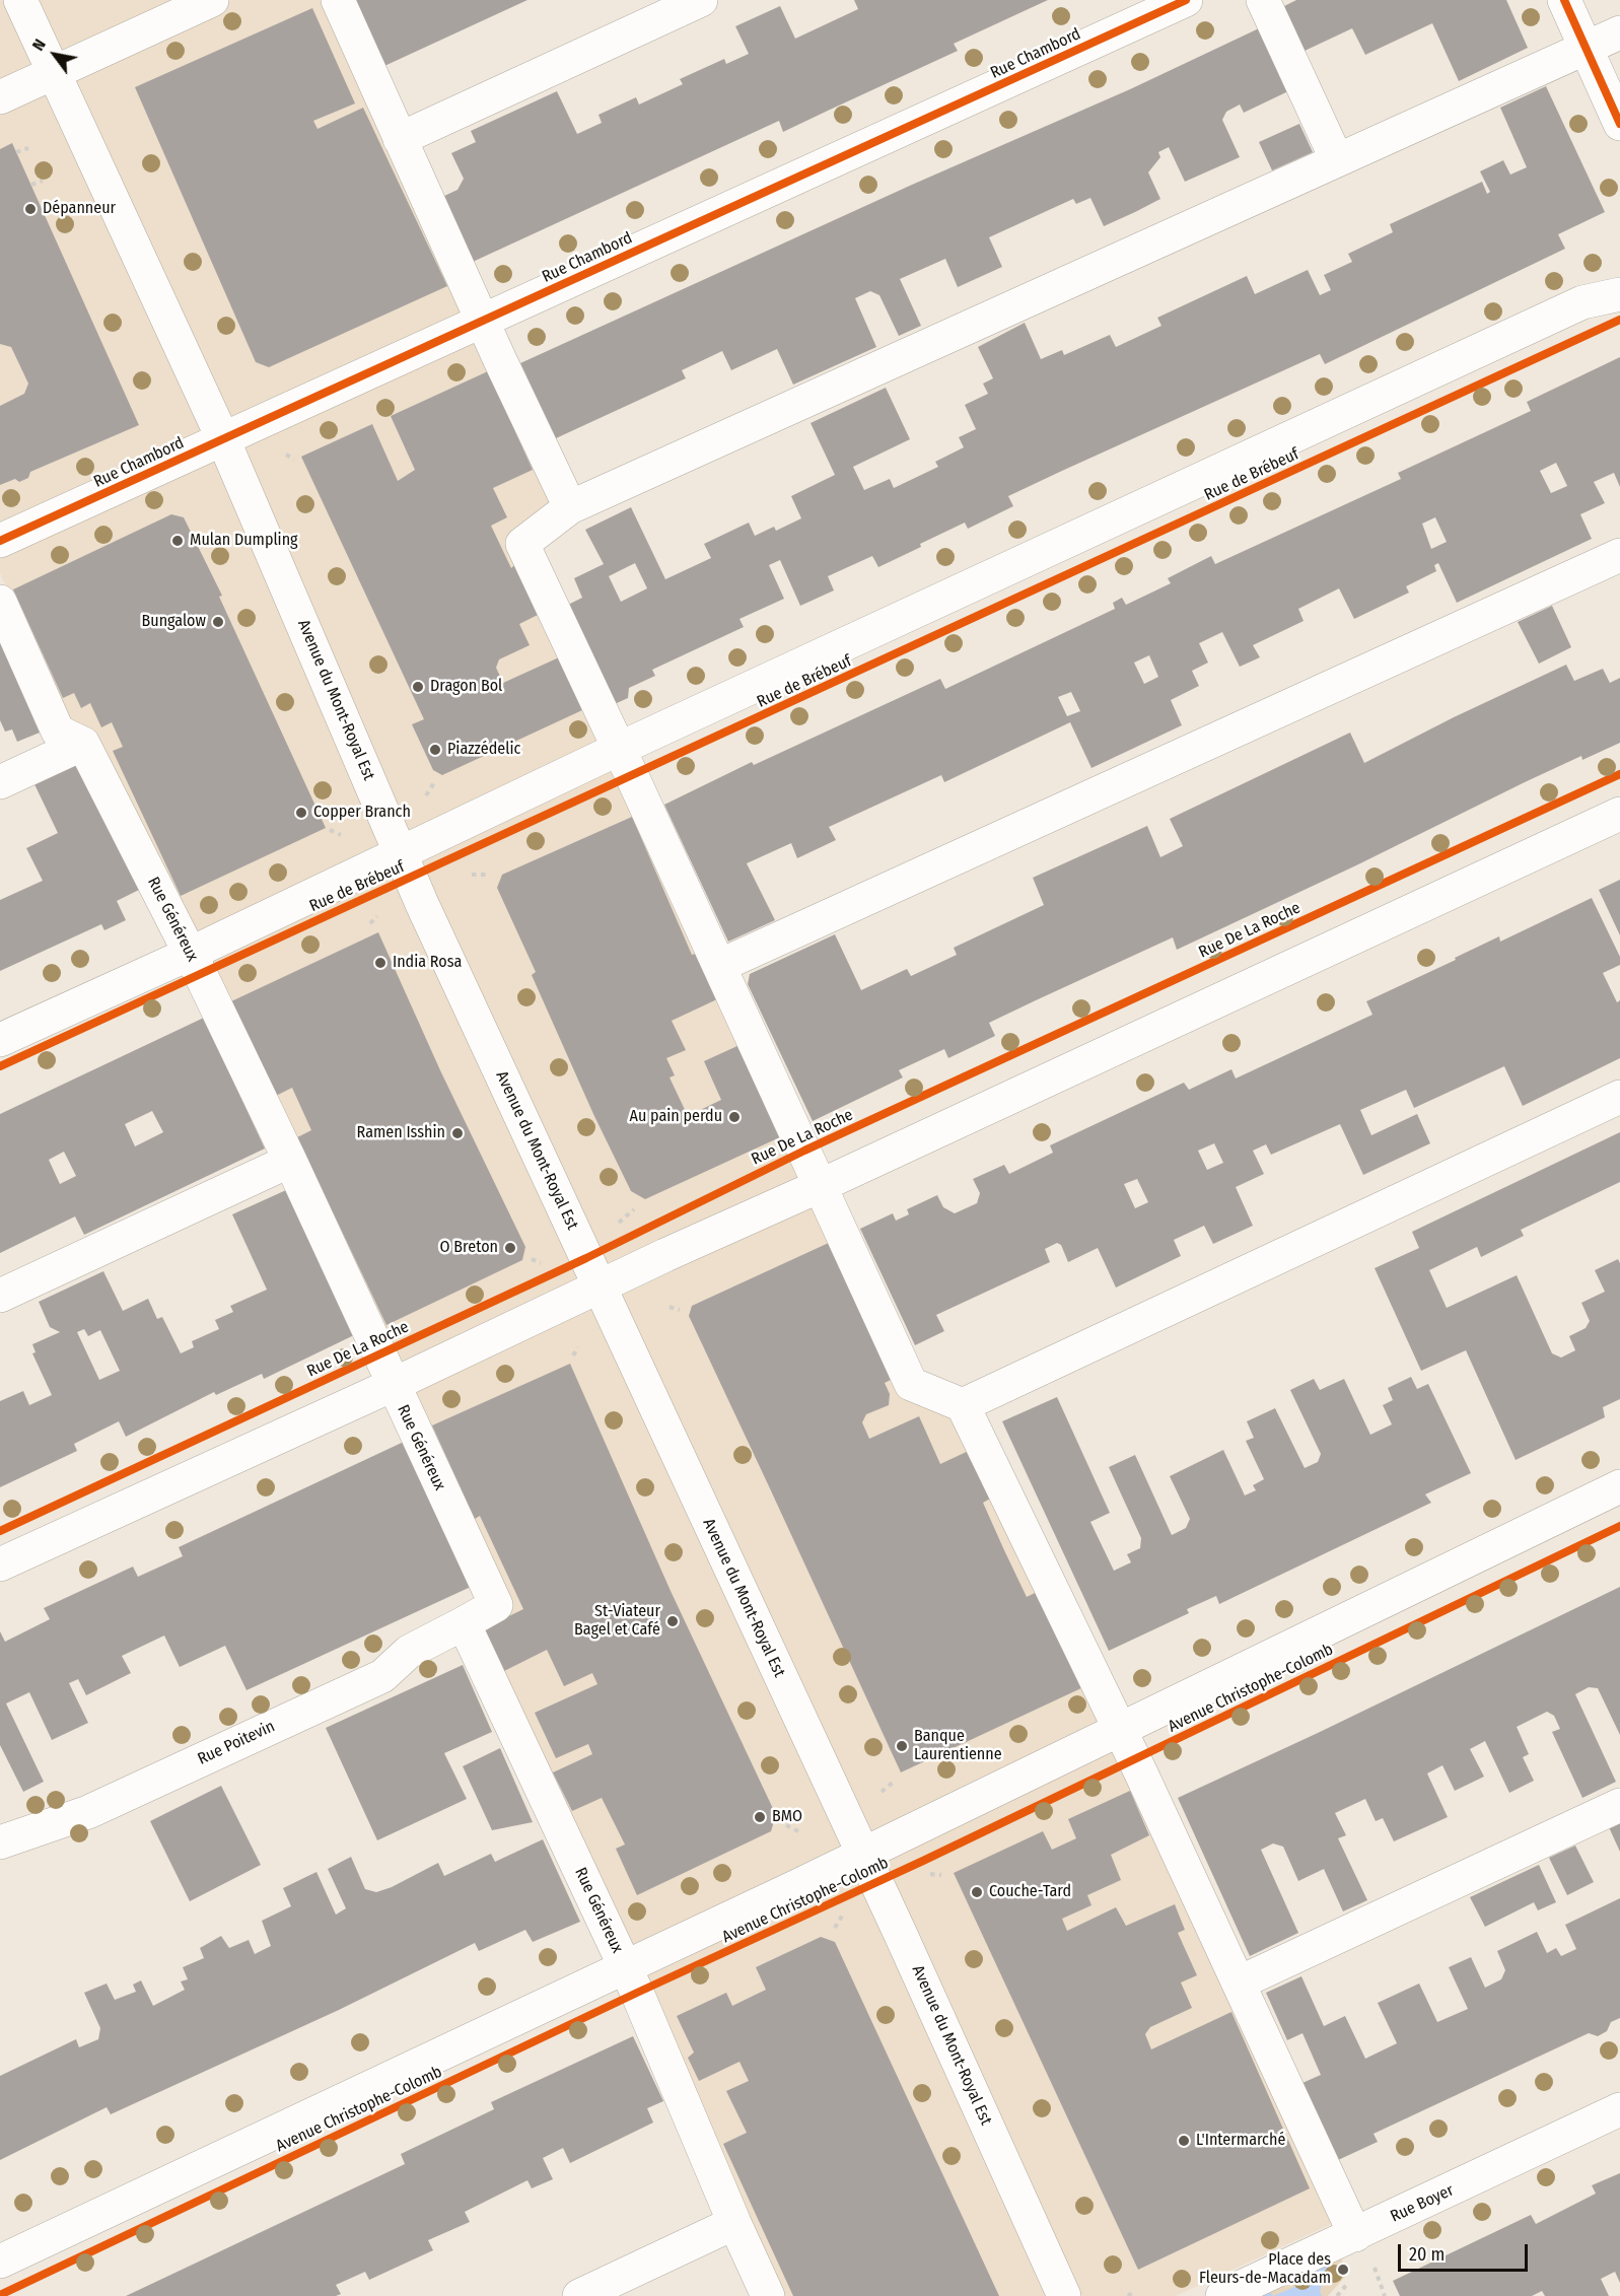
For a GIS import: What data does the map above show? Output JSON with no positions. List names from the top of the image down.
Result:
{
  "streets": {
    "street": [
      "Rue Chambord",
      "Rue de Brébeuf",
      "Avenue du Mont-Royal Est",
      "Rue Généreux",
      "Avenue Christophe-Colomb",
      "Rue Poitevin",
      "Rue Boyer"
    ],
    "cycle path": ["Rue De La Roche"]
  },
  "crossings": [
    ["Rue Chambord", "Avenue du Mont-Royal Est"],
    ["Rue de Brébeuf", "Avenue du Mont-Royal Est"],
    ["Rue de Brébeuf", "Rue Généreux"],
    ["Avenue du Mont-Royal Est", "Avenue Christophe-Colomb"],
    ["Rue Généreux", "Avenue Christophe-Colomb"],
    ["Rue Généreux", "Rue Poitevin"]
  ],
  "places": [
    "Dépanneur",
    "Mulan Dumpling",
    "Bungalow",
    "Dragon Bol",
    "Piazzédelic",
    "Copper Branch",
    "India Rosa",
    "Au pain perdu",
    "Ramen Isshin",
    "O Breton",
    "St-Viateur Bagel et Café",
    "Banque Laurentienne",
    "BMO",
    "Couche-Tard",
    "L'Intermarché",
    "Place des Fleurs-de-Macadam"
  ],
  "scale_bar": "20 m",
  "north": "top left"
}
